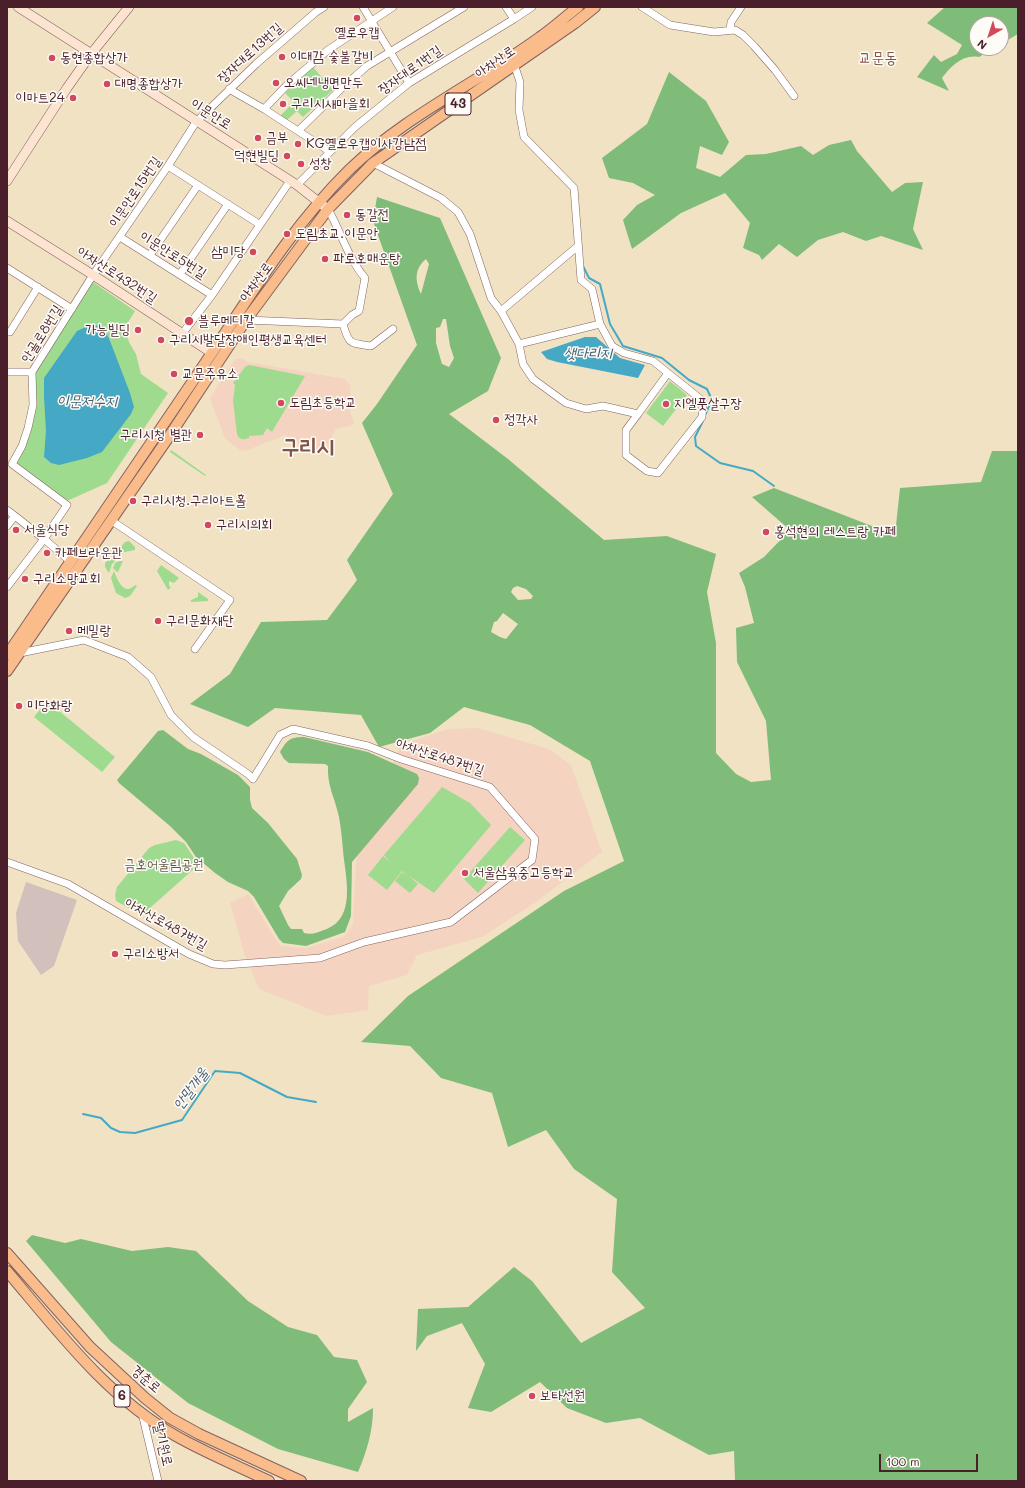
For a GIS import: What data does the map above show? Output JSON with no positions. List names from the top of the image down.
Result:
{
  "streets": {
    "main road": [
      "아차산로",
      "43",
      "경춘로",
      "6"
    ],
    "street": [
      "장자대로13번길",
      "장자대로1번길",
      "이문안로",
      "이문안로15번길",
      "이문안로5번길",
      "아차산로432번길",
      "안골로8번길",
      "아차산로487번길",
      "딸기원로"
    ]
  },
  "crossings": [
    ["장자대로13번길", "이문안로"],
    ["장자대로13번길", "이문안로15번길"],
    ["아차산로", "이문안로"],
    ["아차산로", "아차산로432번길"],
    ["아차산로", "아차산로487번길"],
    ["장자대로1번길", "이문안로"],
    ["장자대로1번길", "이문안로5번길"],
    ["이문안로", "이문안로15번길"],
    ["이문안로", "이문안로5번길"],
    ["이문안로15번길", "이문안로5번길"],
    ["이문안로15번길", "아차산로432번길"],
    ["이문안로15번길", "안골로8번길"],
    ["이문안로5번길", "아차산로432번길"],
    ["아차산로432번길", "안골로8번길"],
    ["경춘로", "딸기원로"]
  ],
  "districts": ["교문동", "구리시"],
  "water": ["샛다리지", "이문저수지", "안말개울"],
  "parks": ["금호어울림공원"],
  "places": [
    "옐로우캡",
    "이대감 숯불갈비",
    "동현종합상가",
    "오씨네냉면만두",
    "대명종합상가",
    "이마트24",
    "구리시새마을회",
    "금부",
    "KG옐로우캡이사강남점",
    "덕현빌딩",
    "성창",
    "동갈전",
    "도림초교.이문안",
    "삼미당",
    "파로호매운탕",
    "블루메디칼",
    "가능빌딩",
    "구리시발달장애인평생교육센터",
    "교문주유소",
    "도림초등학교",
    "지엘풋살구장",
    "정각사",
    "구리시청 별관",
    "구리시청.구리아트홀",
    "구리시의회",
    "서울식당",
    "홍석현의 레스트랑 카페",
    "카페브라운관",
    "구리소망교회",
    "구리문화재단",
    "메밀랑",
    "미당화랑",
    "서울삼육중고등학교",
    "구리소방서",
    "보타선원"
  ],
  "scale_bar": "100 m",
  "north": "bottom left"
}
